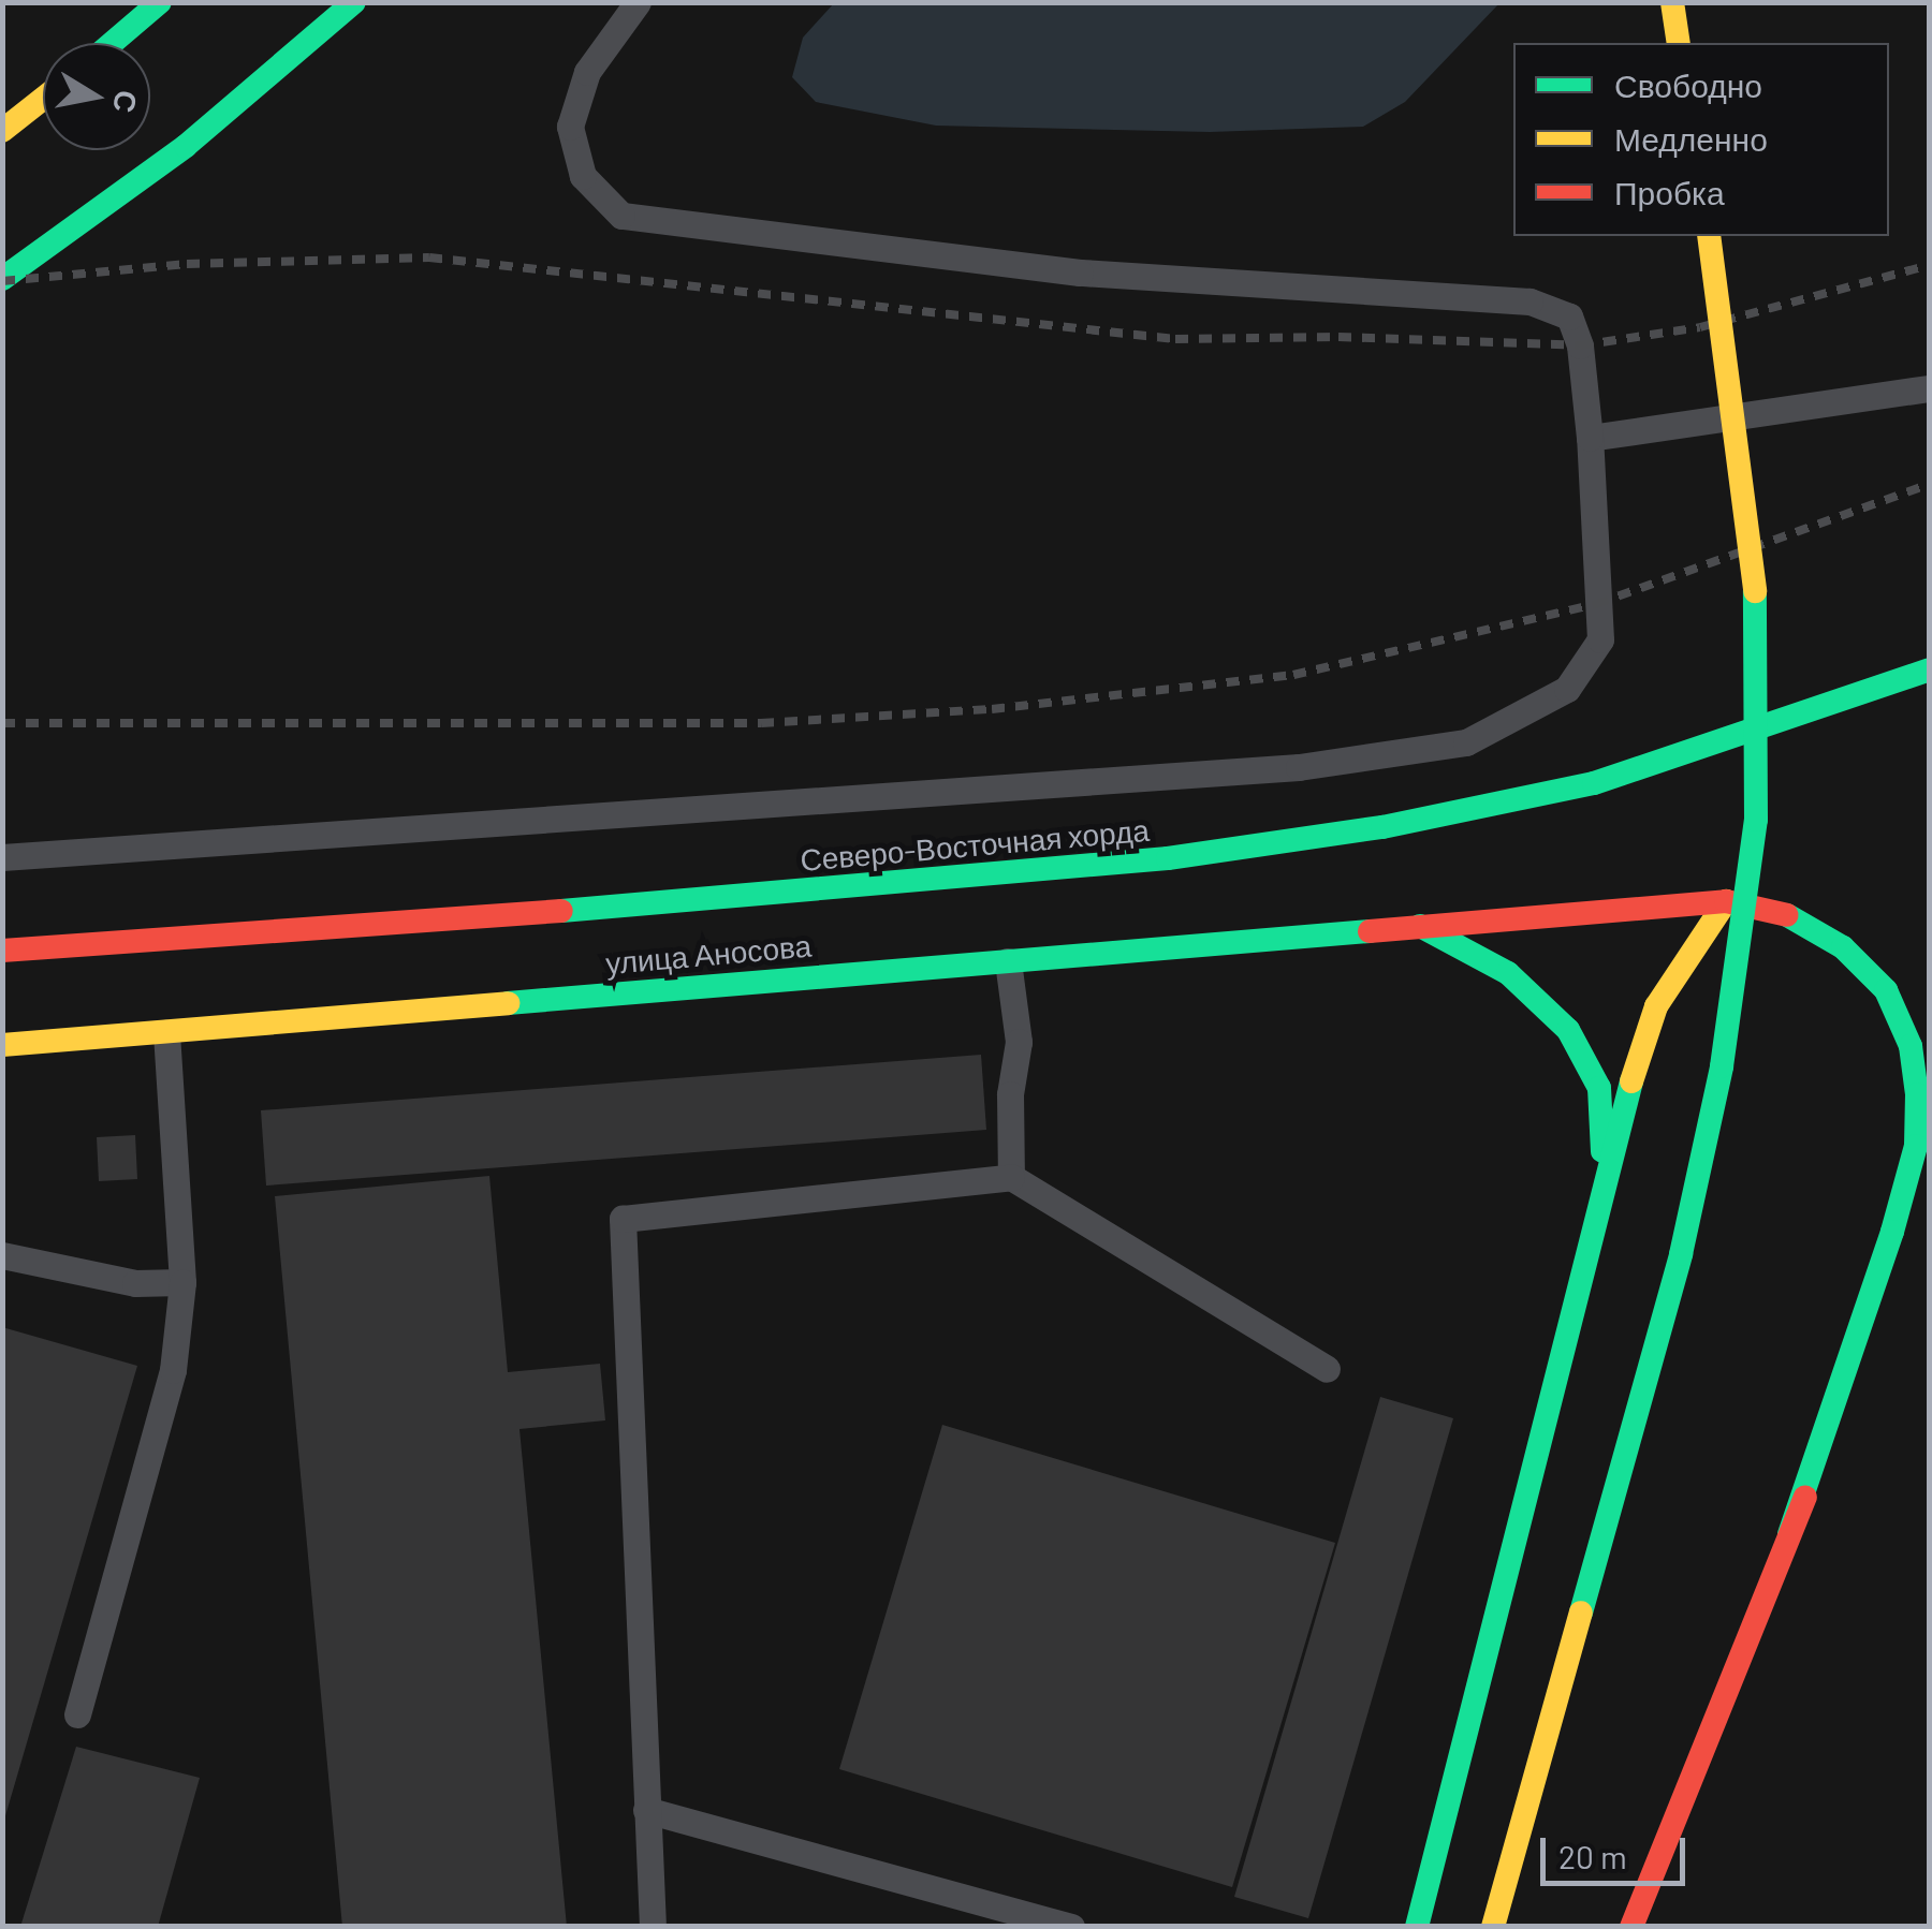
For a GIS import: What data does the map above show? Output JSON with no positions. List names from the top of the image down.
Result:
{
  "streets": {
    "main road": ["Северо-Восточная хорда", "улица Аносова"]
  },
  "legend": ["Свободно", "Медленно", "Пробка"],
  "scale_bar": "20 m",
  "north": "right"
}
